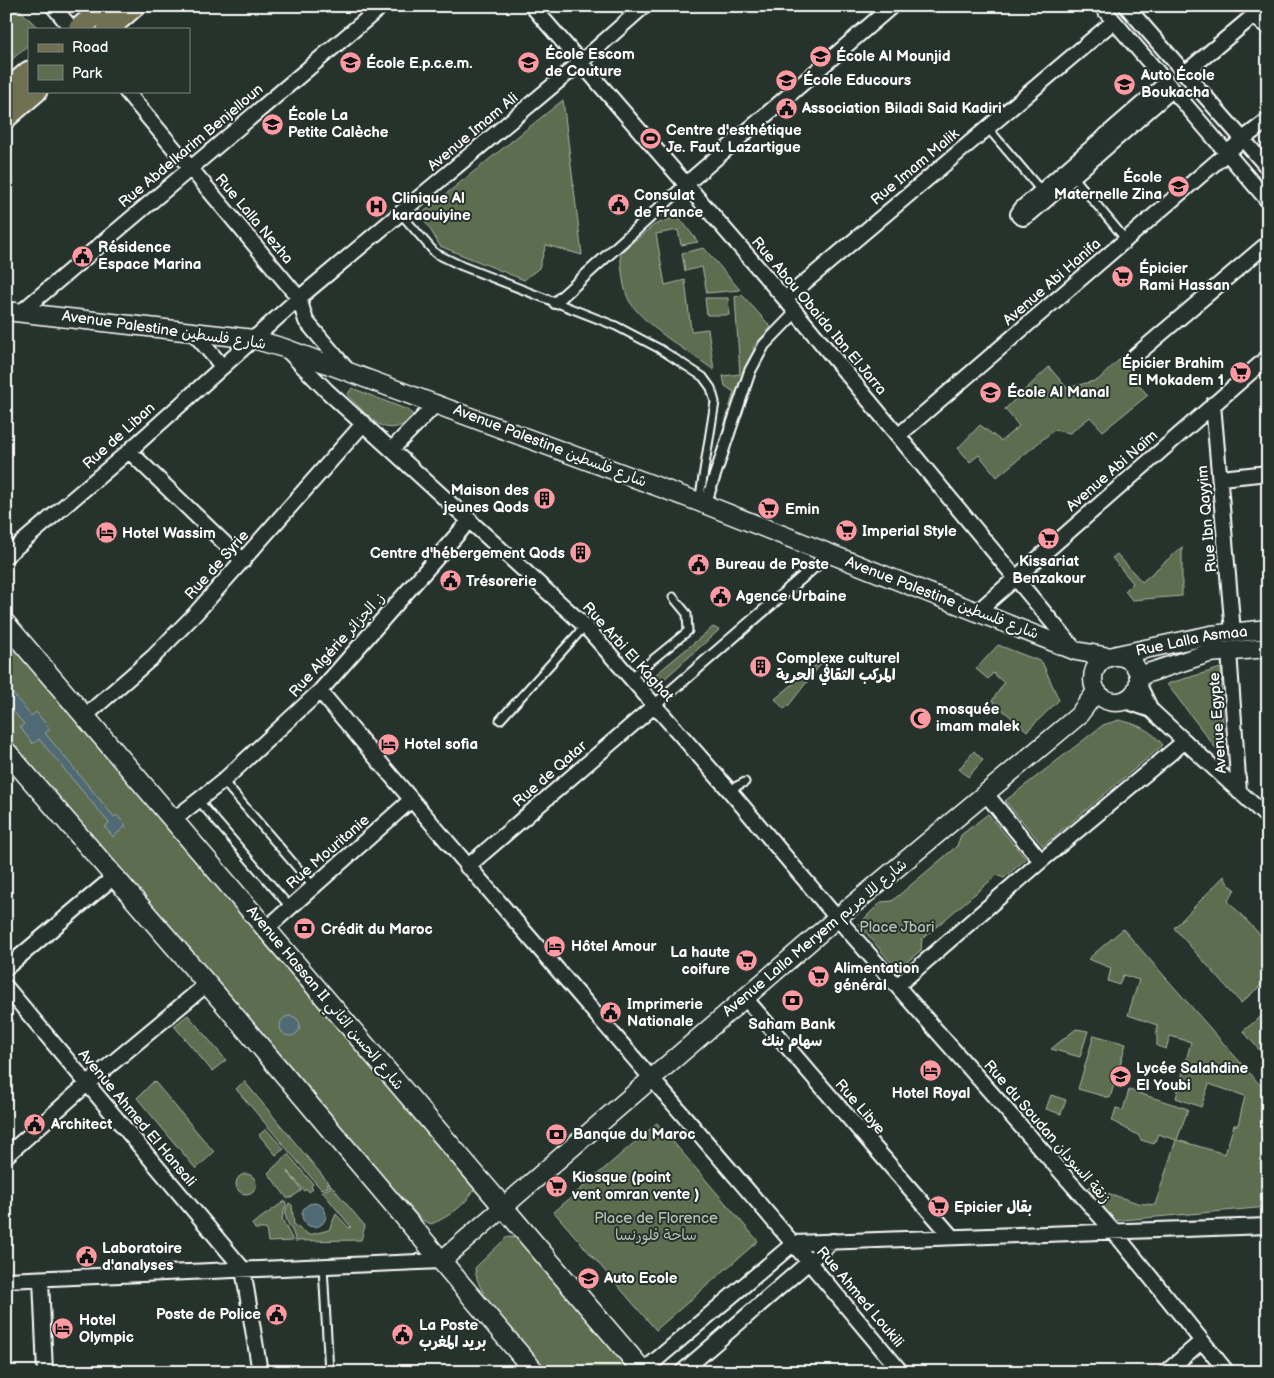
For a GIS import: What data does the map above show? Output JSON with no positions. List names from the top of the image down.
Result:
{
  "streets": {
    "main road": ["Avenue Hassan II شارع الحسن الثاني"],
    "street": [
      "Avenue Imam Ali",
      "Rue Abdelkarim Benjelloun",
      "Rue Imam Malik",
      "Rue Lalla Nezha",
      "Avenue Abi Hanifa",
      "Rue Abou Obaida Ibn El Jarra",
      "Avenue Palestine شارع فلسطين",
      "Rue de Liban",
      "Avenue Abi Naïm",
      "Rue Ibn Qayyim",
      "Rue de Syrie",
      "Rue Lalla Asmaa",
      "Rue Algérie ز. الجزائر",
      "Rue Arbi El Kaghat",
      "Avenue Egypte",
      "Rue de Qatar",
      "Rue Mouritanie",
      "Avenue Lalla Meryem شارع للا مريم",
      "Rue Libye",
      "Avenue Ahmed El Hansali",
      "Rue du Soudan زنقة السودان",
      "Rue Ahmed Loukili"
    ]
  },
  "crossings": [
    ["Avenue Imam Ali", "Rue Lalla Nezha"],
    ["Avenue Imam Ali", "Rue Abou Obaida Ibn El Jarra"],
    ["Avenue Imam Ali", "Avenue Palestine شارع فلسطين"],
    ["Avenue Imam Ali", "Rue de Liban"],
    ["Rue Abdelkarim Benjelloun", "Rue Lalla Nezha"],
    ["Rue Abdelkarim Benjelloun", "Avenue Palestine شارع فلسطين"],
    ["Rue Imam Malik", "Rue Abou Obaida Ibn El Jarra"],
    ["Rue Lalla Nezha", "Avenue Palestine شارع فلسطين"],
    ["Avenue Abi Hanifa", "Rue Abou Obaida Ibn El Jarra"],
    ["Rue Abou Obaida Ibn El Jarra", "Avenue Palestine شارع فلسطين"],
    ["Rue Abou Obaida Ibn El Jarra", "Avenue Abi Naïm"],
    ["Avenue Palestine شارع فلسطين", "Rue de Liban"],
    ["Avenue Palestine شارع فلسطين", "Avenue Abi Naïm"],
    ["Avenue Palestine شارع فلسطين", "Rue Lalla Asmaa"],
    ["Avenue Palestine شارع فلسطين", "Rue Arbi El Kaghat"],
    ["Avenue Palestine شارع فلسطين", "Avenue Egypte"],
    ["Avenue Palestine شارع فلسطين", "Avenue Lalla Meryem شارع للا مريم"],
    ["Avenue Abi Naïm", "Rue Ibn Qayyim"],
    ["Rue Ibn Qayyim", "Rue Lalla Asmaa"],
    ["Rue de Syrie", "Rue Arbi El Kaghat"],
    ["Rue de Syrie", "Avenue Hassan II شارع الحسن الثاني"],
    ["Rue Lalla Asmaa", "Avenue Egypte"],
    ["Rue Lalla Asmaa", "Avenue Lalla Meryem شارع للا مريم"],
    ["Rue Algérie ز. الجزائر", "Rue Arbi El Kaghat"],
    ["Rue Algérie ز. الجزائر", "Avenue Hassan II شارع الحسن الثاني"],
    ["Rue Algérie ز. الجزائر", "Rue Ahmed Loukili"],
    ["Rue Arbi El Kaghat", "Rue de Qatar"],
    ["Rue Arbi El Kaghat", "Avenue Lalla Meryem شارع للا مريم"],
    ["Rue Arbi El Kaghat", "Rue du Soudan زنقة السودان"],
    ["Avenue Egypte", "Avenue Lalla Meryem شارع للا مريم"],
    ["Rue de Qatar", "Rue Ahmed Loukili"],
    ["Rue Mouritanie", "Avenue Hassan II شارع الحسن الثاني"],
    ["Rue Mouritanie", "Rue Ahmed Loukili"],
    ["Avenue Lalla Meryem شارع للا مريم", "Avenue Hassan II شارع الحسن الثاني"],
    ["Avenue Lalla Meryem شارع للا مريم", "Rue Libye"],
    ["Avenue Lalla Meryem شارع للا مريم", "Rue du Soudan زنقة السودان"],
    ["Avenue Lalla Meryem شارع للا مريم", "Rue Ahmed Loukili"]
  ],
  "parks": ["Place Jbari", "Place de Florence ساحة فلورنسا"],
  "places": {
    "school or university": [
      "École Al Mounjid",
      "École E.p.c.e.m.",
      "École Escom de Couture",
      "École Educours",
      "Auto École Boukacha",
      "École La Petite Calèche",
      "École Maternelle Zina",
      "École Al Manal",
      "Lycée Salahdine El Youbi",
      "Auto Ecole"
    ],
    "public building": [
      "Association Biladi Said Kadiri",
      "Consulat de France",
      "Résidence Espace Marina",
      "Bureau de Poste",
      "Trésorerie",
      "Agence Urbaine",
      "Imprimerie Nationale",
      "Architect",
      "Laboratoire d'analyses",
      "Poste de Police",
      "La Poste بريد المغرب"
    ],
    "sports": ["Centre d'esthétique Je. Faut. Lazartigue"],
    "hospital": ["Clinique Al karaouiyine"],
    "supermarket": [
      "Épicier Rami Hassan",
      "Épicier Brahim El Mokadem 1",
      "Emin",
      "Imperial Style",
      "Kissariat Benzakour",
      "La haute coifure",
      "Alimentation général",
      "Kiosque (point vent omran vente )",
      "Epicier بقال"
    ],
    "building": ["Maison des jeunes Qods", "Centre d'hébergement Qods", "Complexe culturel المركب الثقافي الحرية"],
    "hotel": [
      "Hotel Wassim",
      "Hotel sofia",
      "Hôtel Amour",
      "Hotel Royal",
      "Hotel Olympic"
    ],
    "mosque": ["mosquée imam malek"],
    "bank": ["Crédit du Maroc", "Saham Bank سهام بنك", "Banque du Maroc"]
  },
  "legend": ["Road", "Park"]
}
